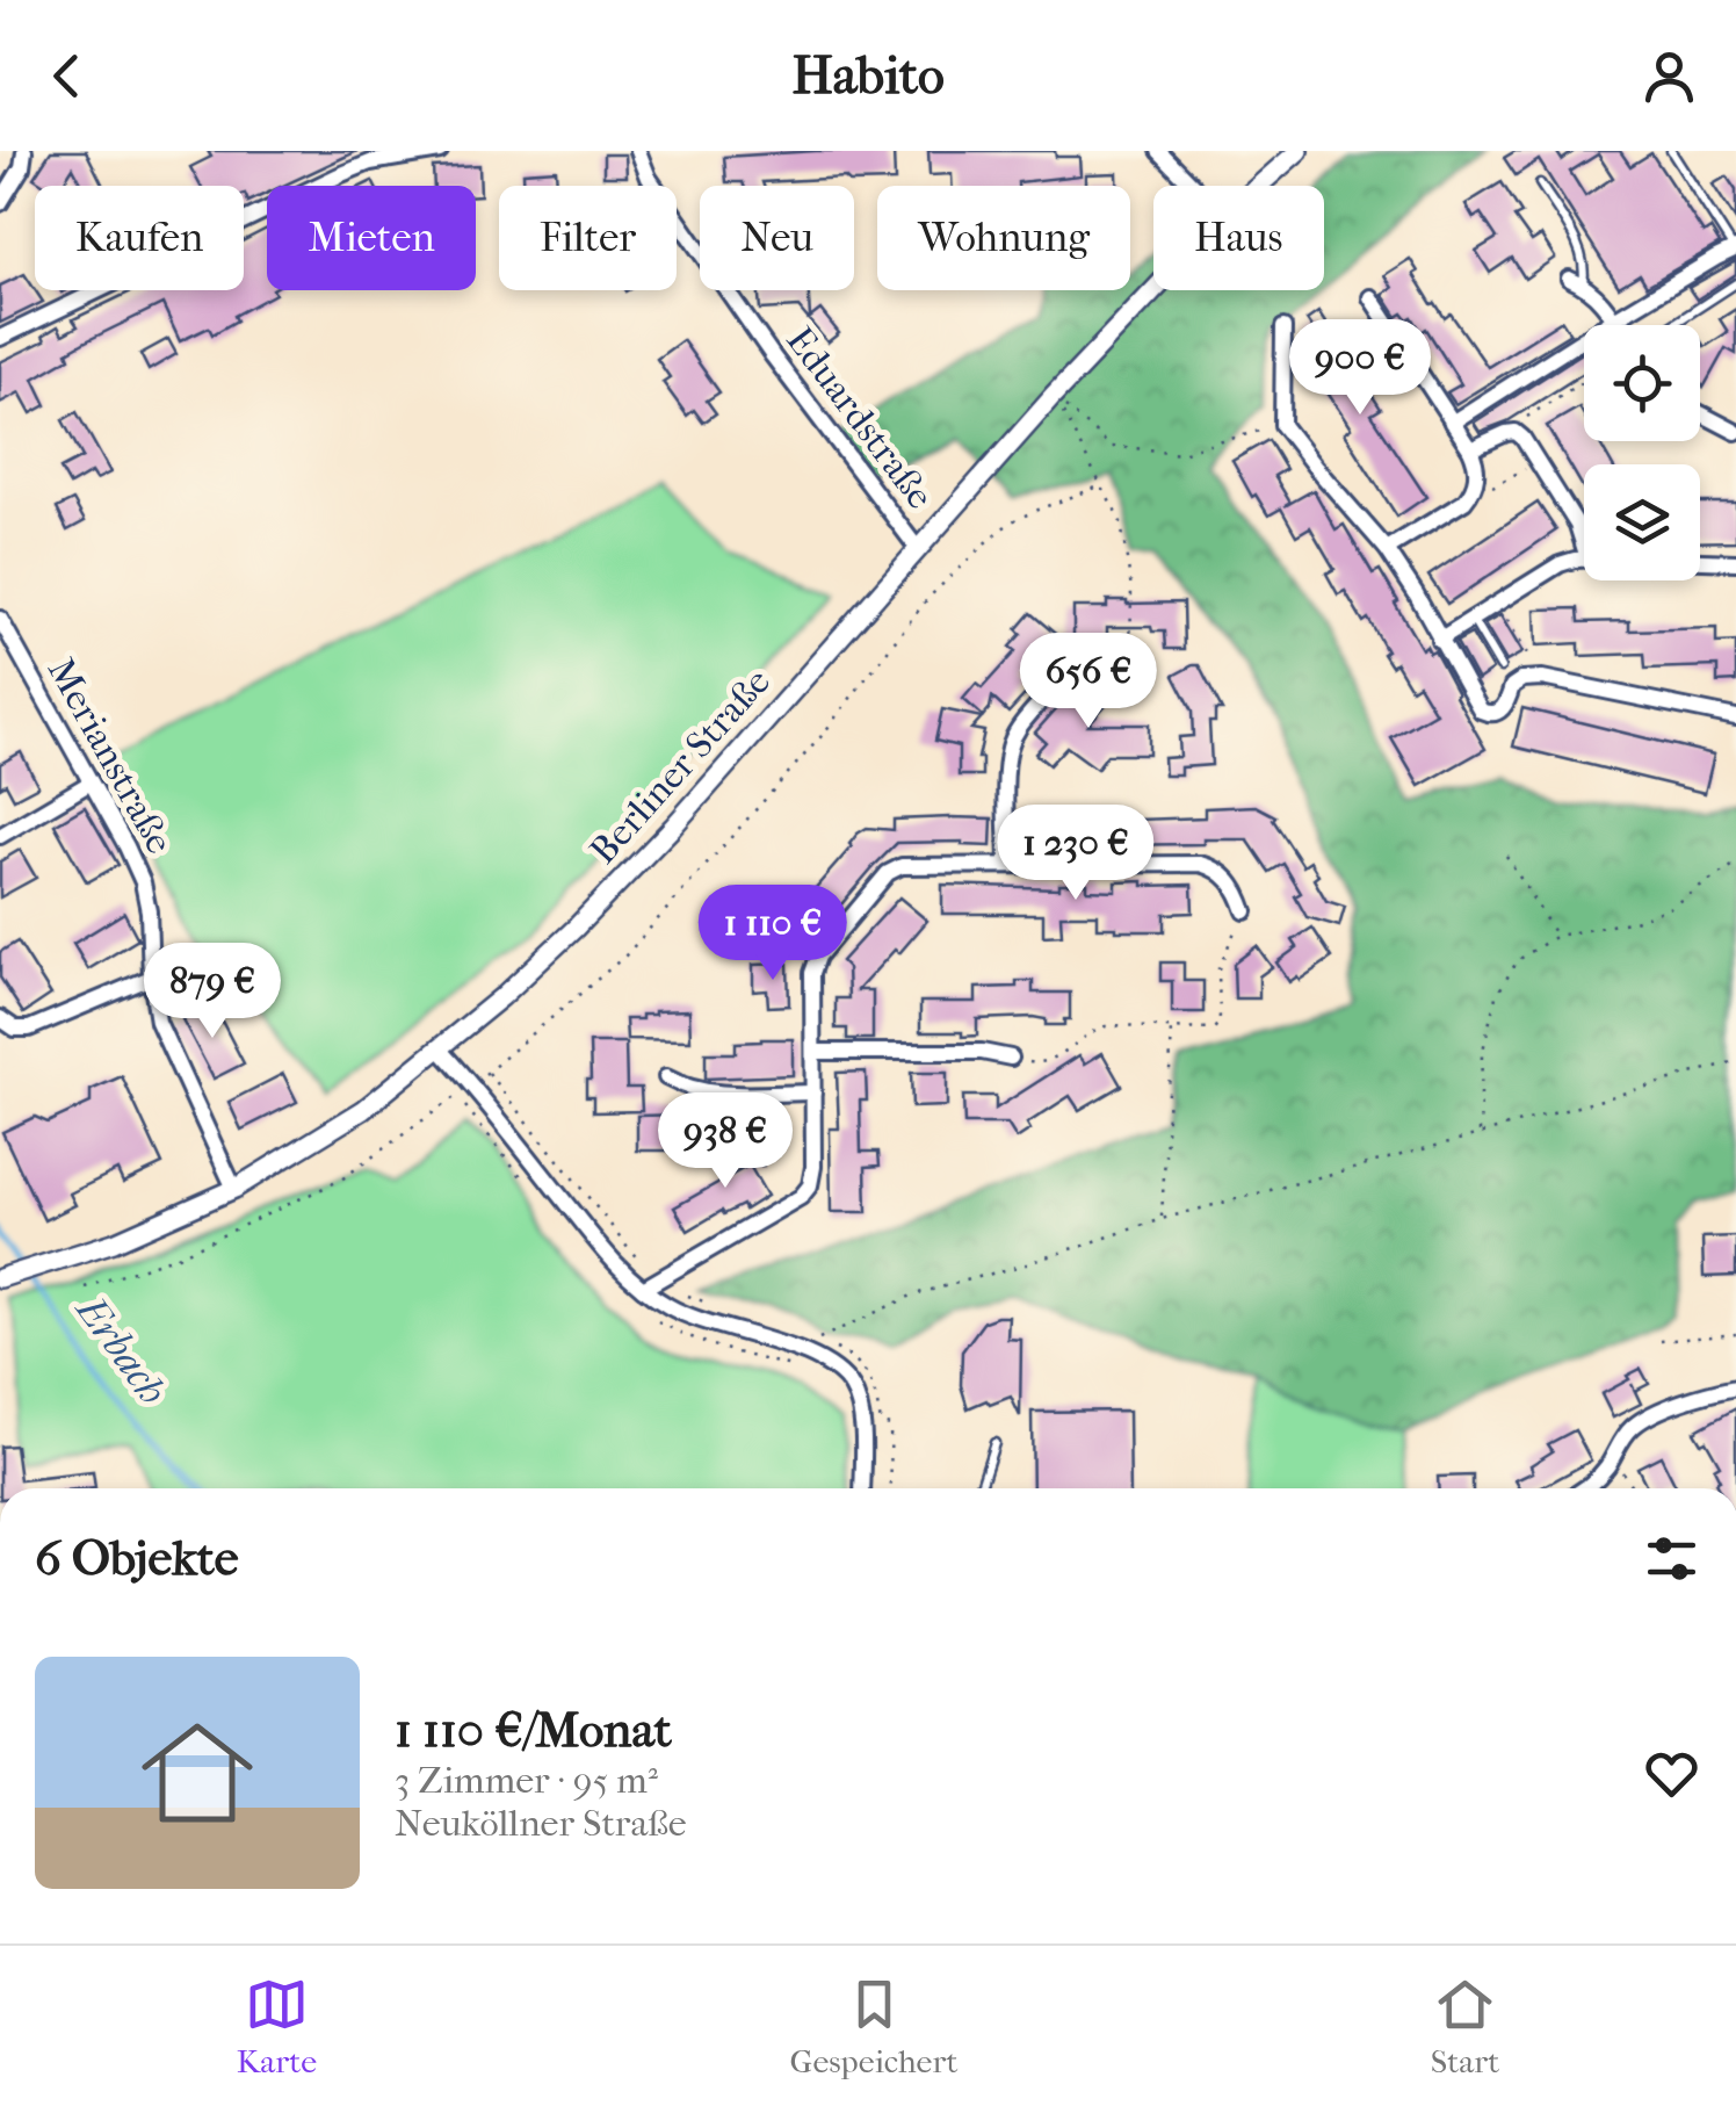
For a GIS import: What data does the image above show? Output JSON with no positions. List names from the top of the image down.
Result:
{
  "streets": {
    "street": ["Eduardstraße", "Merianstraße", "Berliner Straße"]
  },
  "crossings": [
    ["Eduardstraße", "Berliner Straße"],
    ["Merianstraße", "Berliner Straße"]
  ],
  "water": ["Erbach"],
  "page": {
    "header": "Habito",
    "chip": [
      "Kaufen",
      "Mieten",
      "Filter",
      "Neu",
      "Wohnung",
      "Haus"
    ],
    "price": [
      "900 €",
      "656 €",
      "1 230 €",
      "1 110 €",
      "879 €",
      "938 €"
    ],
    "heading": "6 Objekte",
    "list": [
      {
        "name": "1 110 €/Monat",
        "note": "3 Zimmer · 95 m² · Neuköllner Straße"
      }
    ],
    "tabs": ["Karte", "Gespeichert", "Start"]
  }
}
